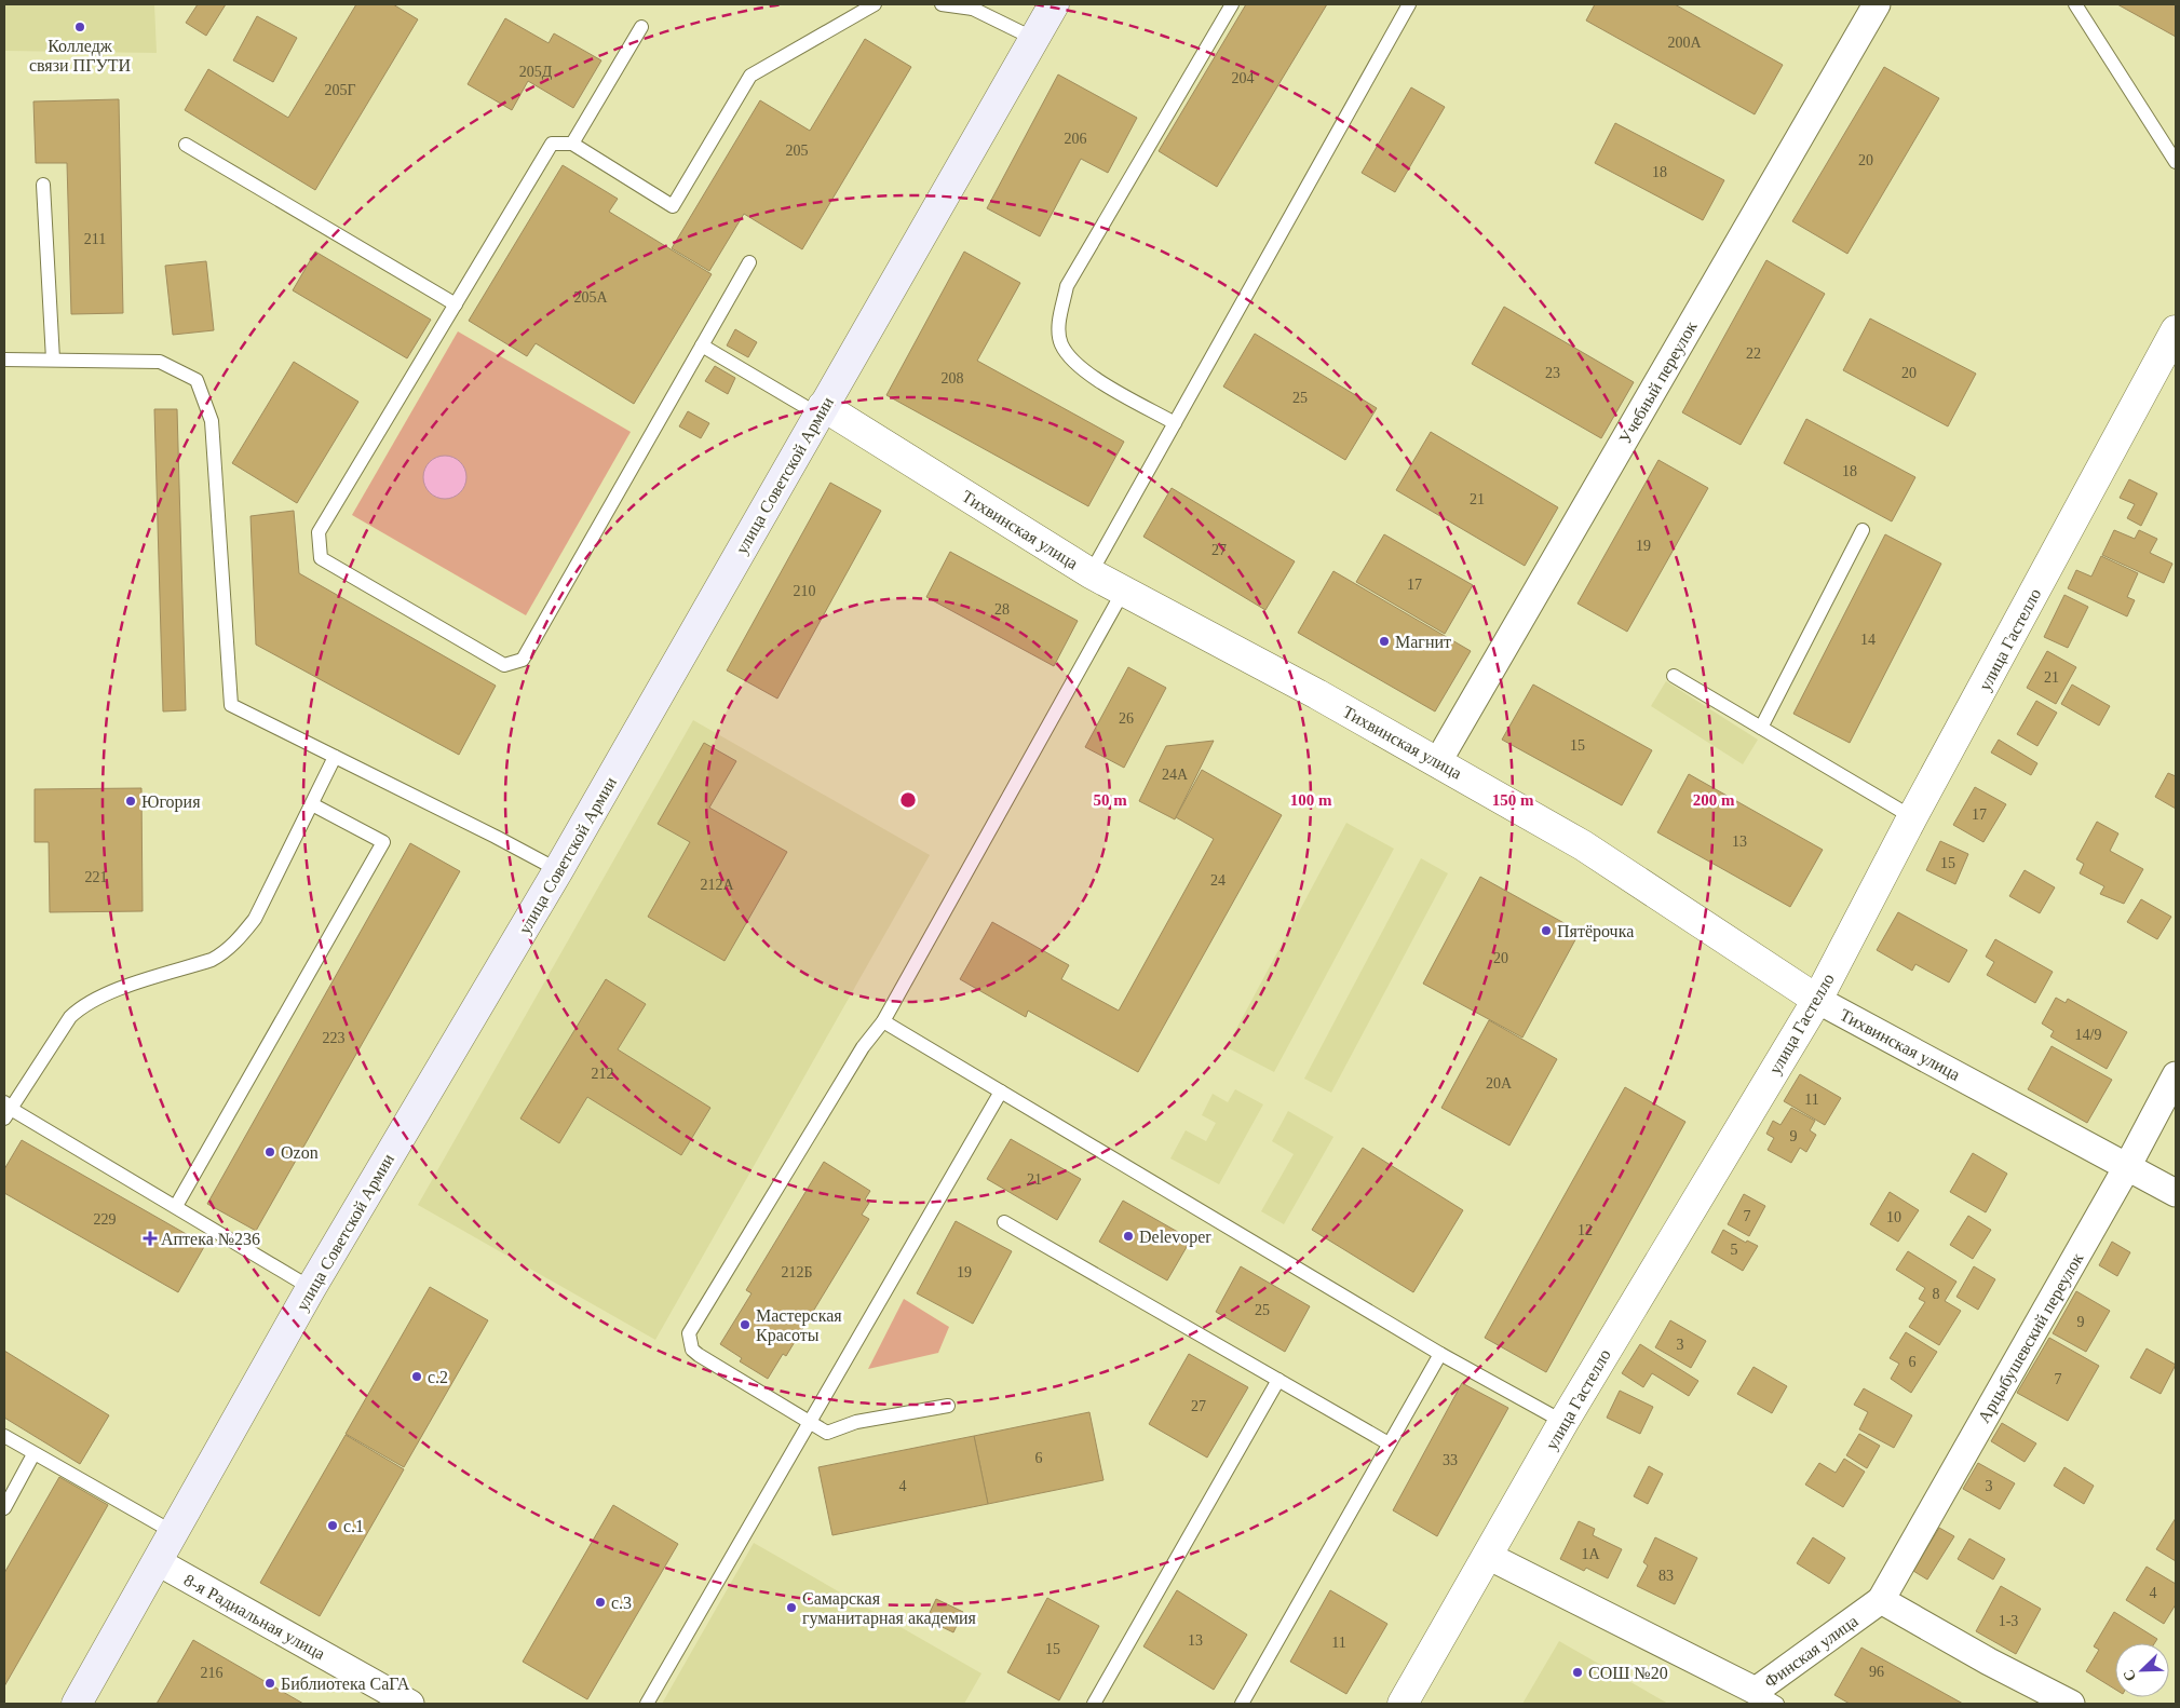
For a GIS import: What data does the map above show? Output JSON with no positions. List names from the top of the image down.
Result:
{
  "streets": {
    "main road": ["улица Советской Армии"],
    "street": [
      "Учебный переулок",
      "Тихвинская улица",
      "улица Гастелло",
      "Арцыбушевский переулок",
      "8-я Радиальная улица",
      "Финская улица"
    ]
  },
  "crossings": [
    ["Учебный переулок", "Тихвинская улица"],
    ["улица Советской Армии", "Тихвинская улица"],
    ["улица Советской Армии", "8-я Радиальная улица"],
    ["Тихвинская улица", "улица Гастелло"],
    ["Тихвинская улица", "Арцыбушевский переулок"],
    ["улица Гастелло", "Финская улица"],
    ["Арцыбушевский переулок", "Финская улица"]
  ],
  "places": {
    "other": [
      "Колледж связи ПГУТИ",
      "Магнит",
      "Югория",
      "Пятёрочка",
      "Ozon",
      "Delevoper",
      "Мастерская Красоты",
      "с.2",
      "с.1",
      "с.3",
      "Самарская гуманитарная академия",
      "СОШ №20",
      "Библиотека СаГА"
    ],
    "health": ["Аптека №236"]
  },
  "house_numbers": [
    "200А",
    "205Д",
    "204",
    "205Г",
    "206",
    "205",
    "20",
    "18",
    "211",
    "205А",
    "22",
    "23",
    "20",
    "208",
    "25",
    "18",
    "21",
    "19",
    "27",
    "17",
    "210",
    "28",
    "14",
    "21",
    "26",
    "15",
    "24А",
    "17",
    "13",
    "15",
    "221",
    "24",
    "212А",
    "20",
    "14/9",
    "223",
    "212",
    "20А",
    "11",
    "9",
    "21",
    "7",
    "10",
    "229",
    "12",
    "5",
    "212Б",
    "19",
    "8",
    "25",
    "9",
    "3",
    "6",
    "7",
    "27",
    "6",
    "33",
    "4",
    "3",
    "1А",
    "83",
    "4",
    "1-3",
    "13",
    "11",
    "15",
    "96",
    "216"
  ],
  "north": "bottom left",
  "rings": [
    "50 m",
    "100 m",
    "150 m",
    "200 m"
  ]
}
